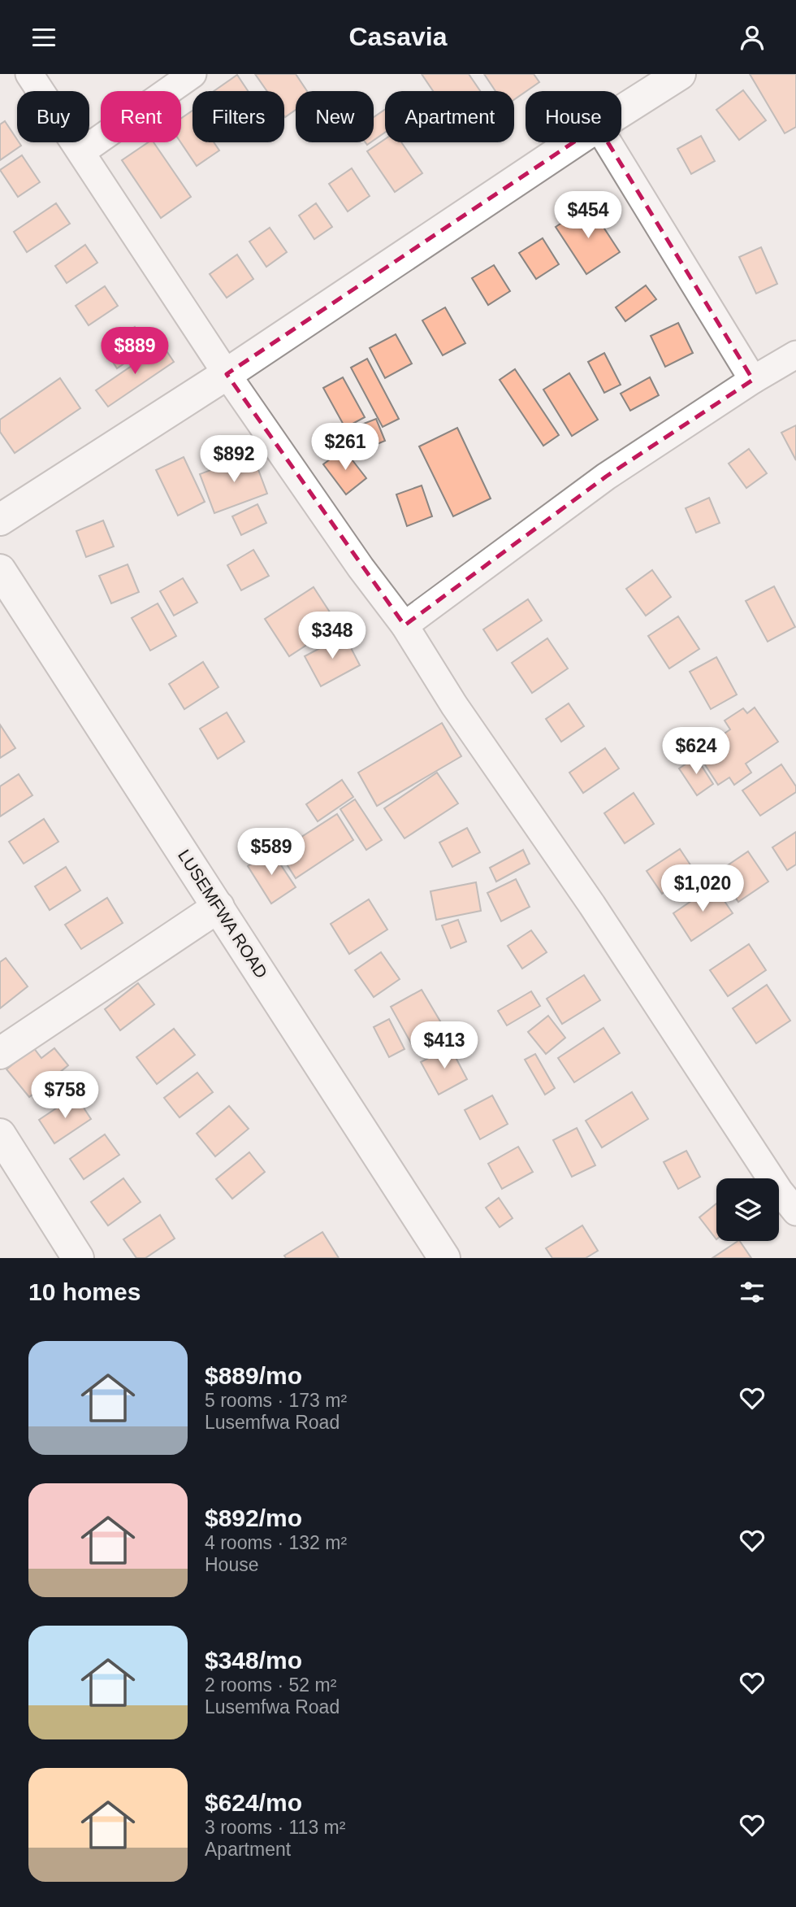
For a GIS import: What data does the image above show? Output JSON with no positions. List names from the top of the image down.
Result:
{
  "streets": {
    "street": ["LUSEMFWA ROAD"]
  },
  "page": {
    "header": "Casavia",
    "chip": [
      "Buy",
      "Rent",
      "Filters",
      "New",
      "Apartment",
      "House"
    ],
    "price": [
      "$454",
      "$889",
      "$261",
      "$892",
      "$348",
      "$624",
      "$589",
      "$1,020",
      "$413",
      "$758"
    ],
    "heading": "10 homes",
    "list": [
      {
        "name": "$889/mo",
        "note": "5 rooms · 173 m² · Lusemfwa Road"
      },
      {
        "name": "$892/mo",
        "note": "4 rooms · 132 m² · House"
      },
      {
        "name": "$348/mo",
        "note": "2 rooms · 52 m² · Lusemfwa Road"
      },
      {
        "name": "$624/mo",
        "note": "3 rooms · 113 m² · Apartment"
      }
    ]
  }
}
